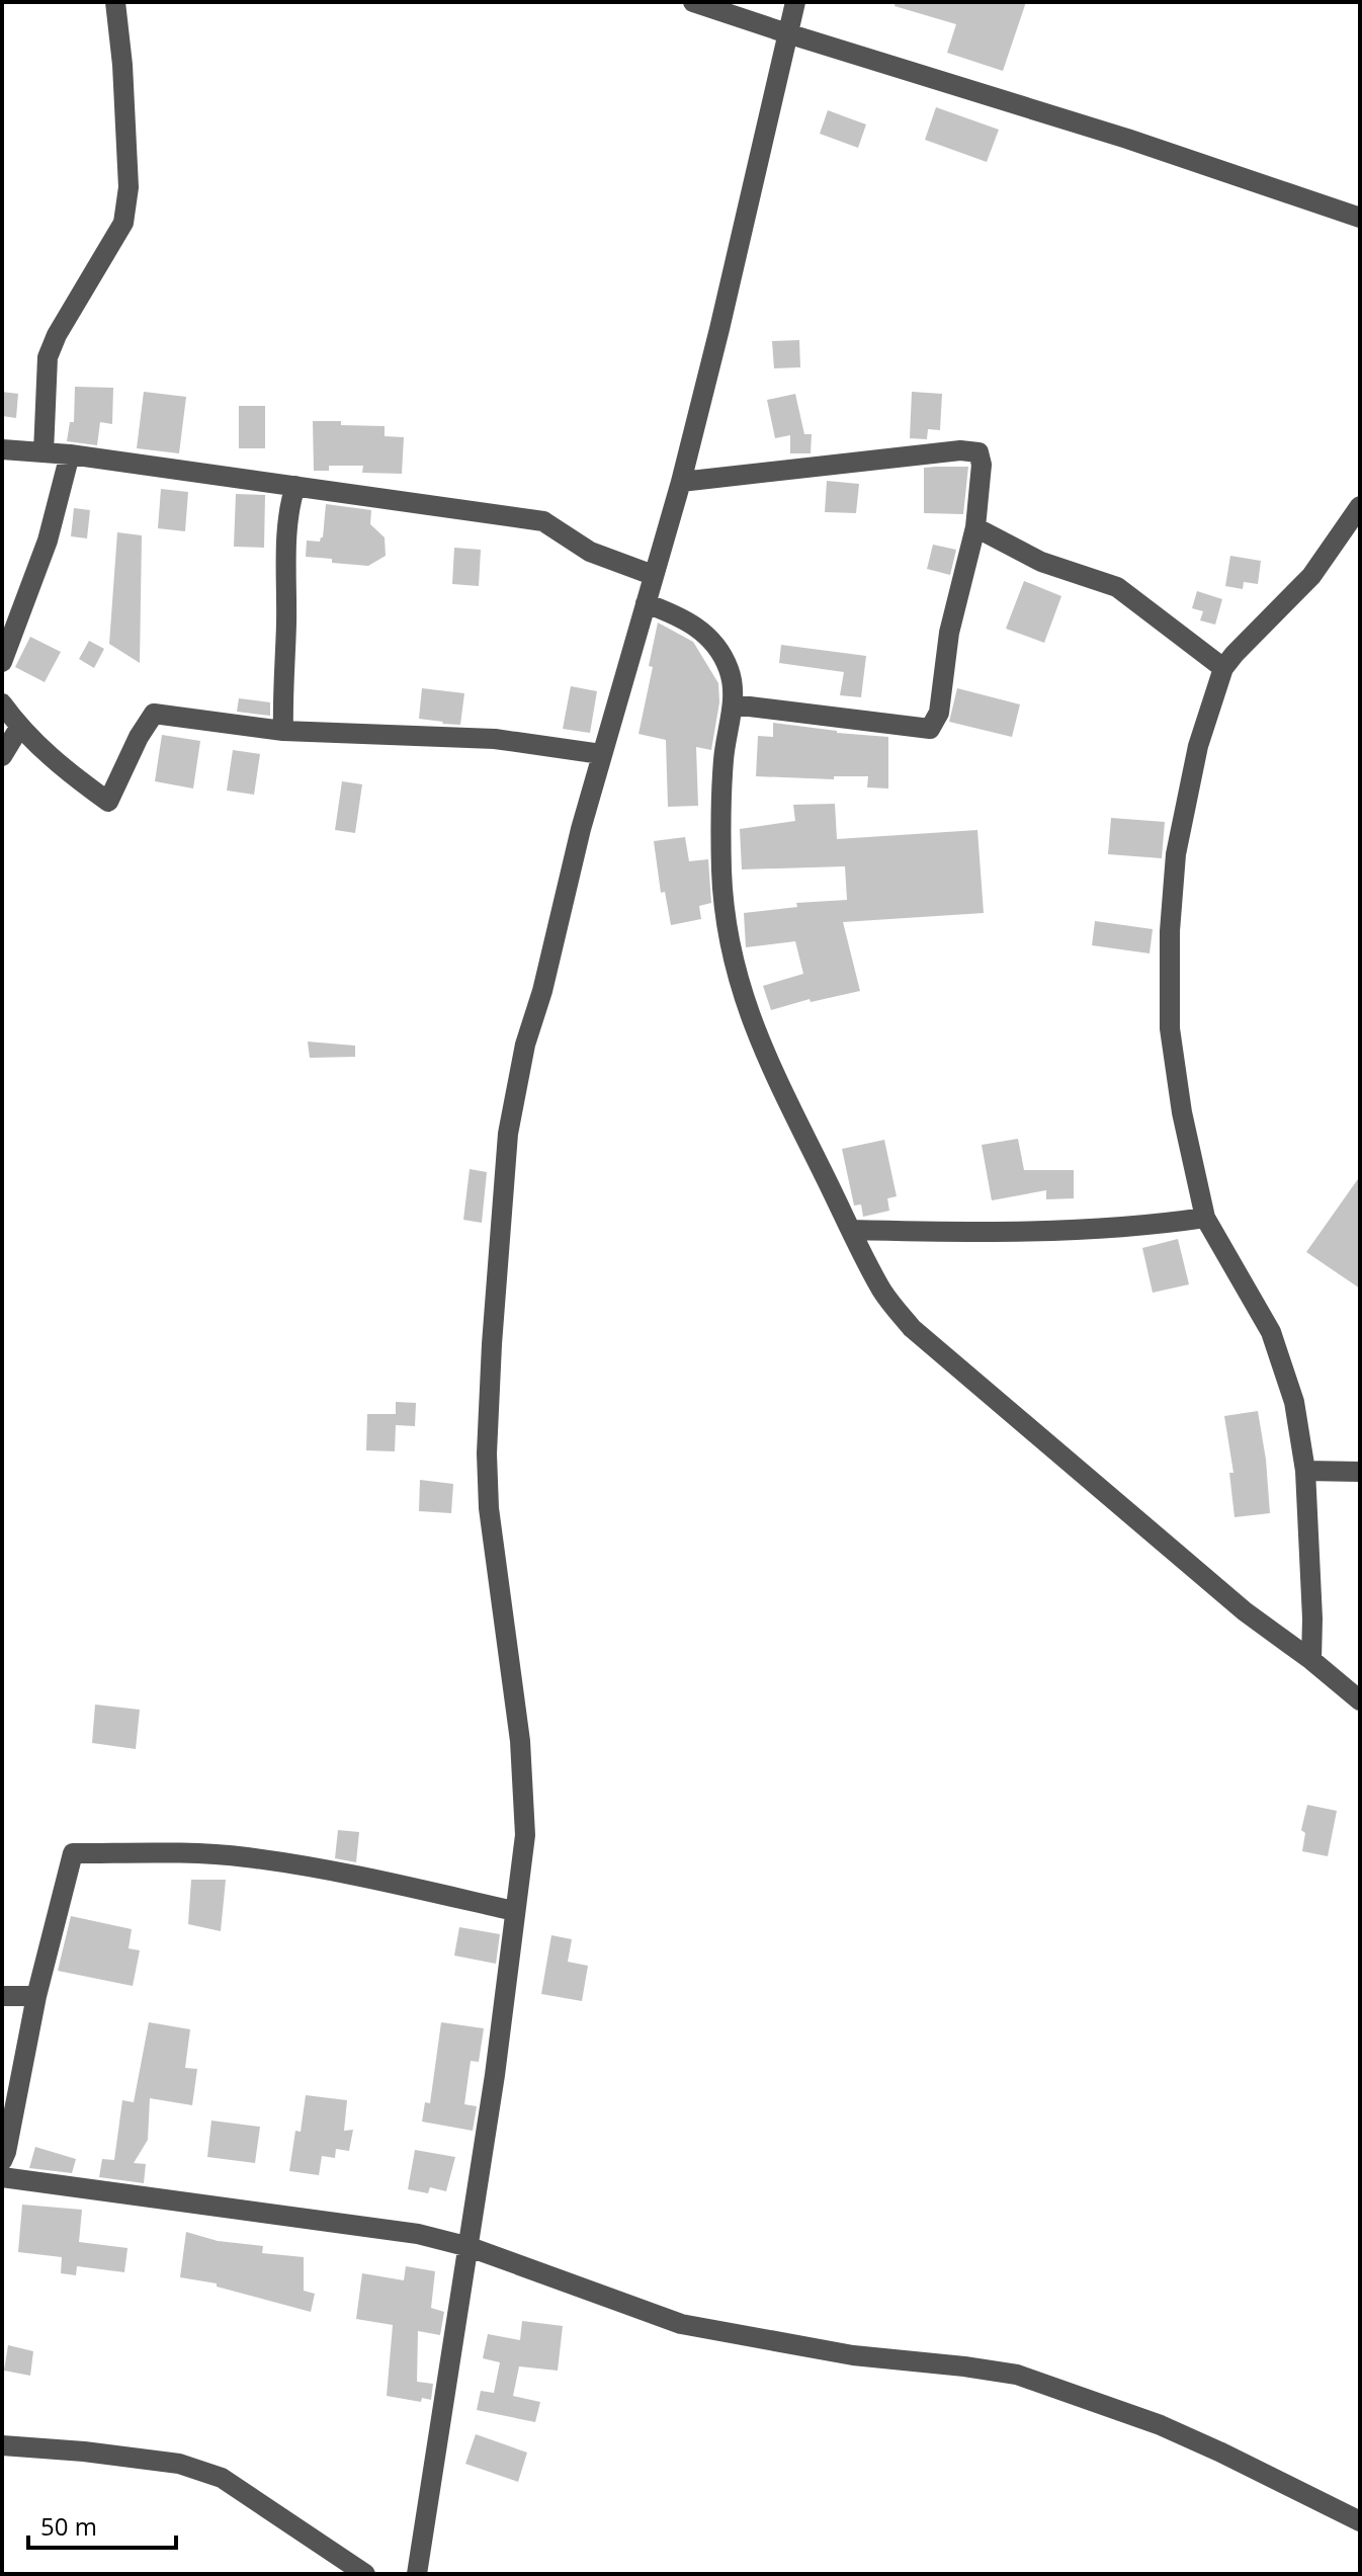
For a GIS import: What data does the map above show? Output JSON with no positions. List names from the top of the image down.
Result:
{
  "scale_bar": "50 m"
}
